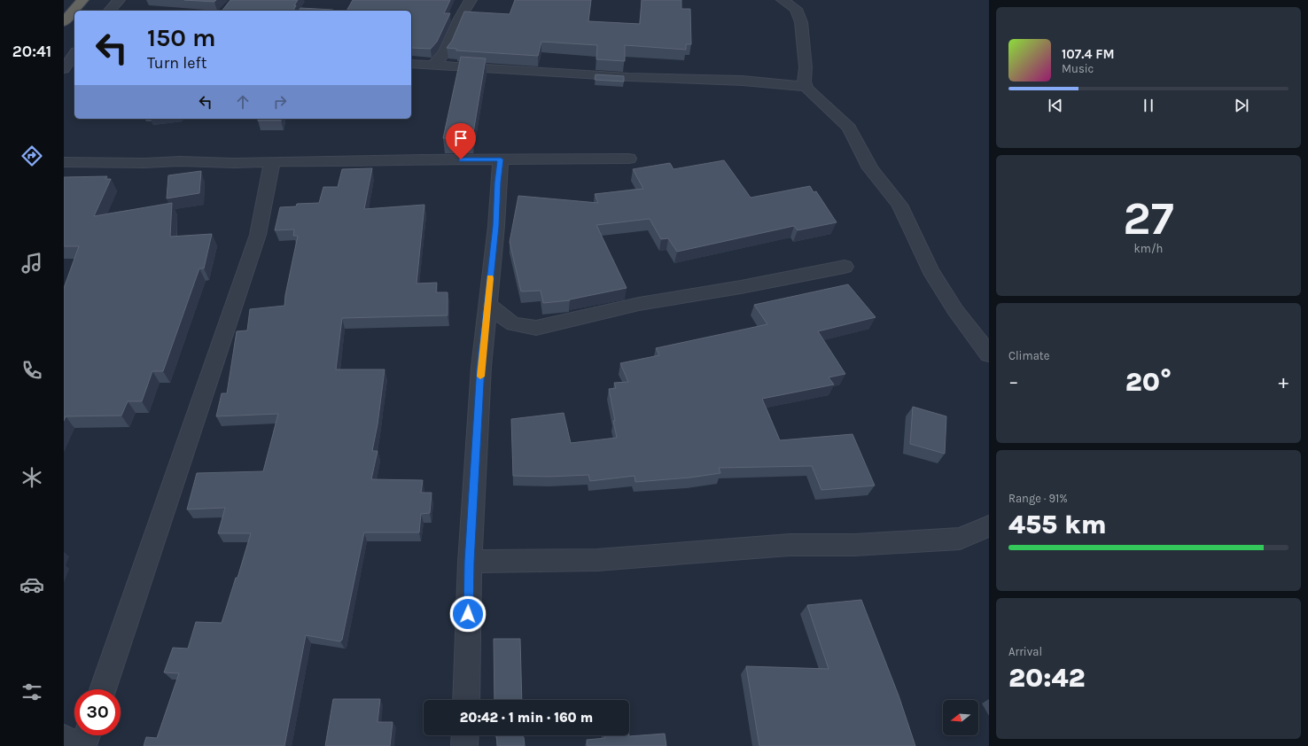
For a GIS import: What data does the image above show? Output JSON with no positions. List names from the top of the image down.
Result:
{
  "north": "left",
  "page": {
    "tabs": "20:41",
    "turn": ["150 m", "Turn left"],
    "song": ["107.4 FM", "Music"],
    "tile": [
      ["27", "km/h"],
      "Climate",
      ["Range · 91%", "455 km"],
      ["Arrival", "20:42"]
    ],
    "heat": ["−", "20°", "+"],
    "limit": "30",
    "trip": "20:42 · 1 min · 160 m"
  }
}
